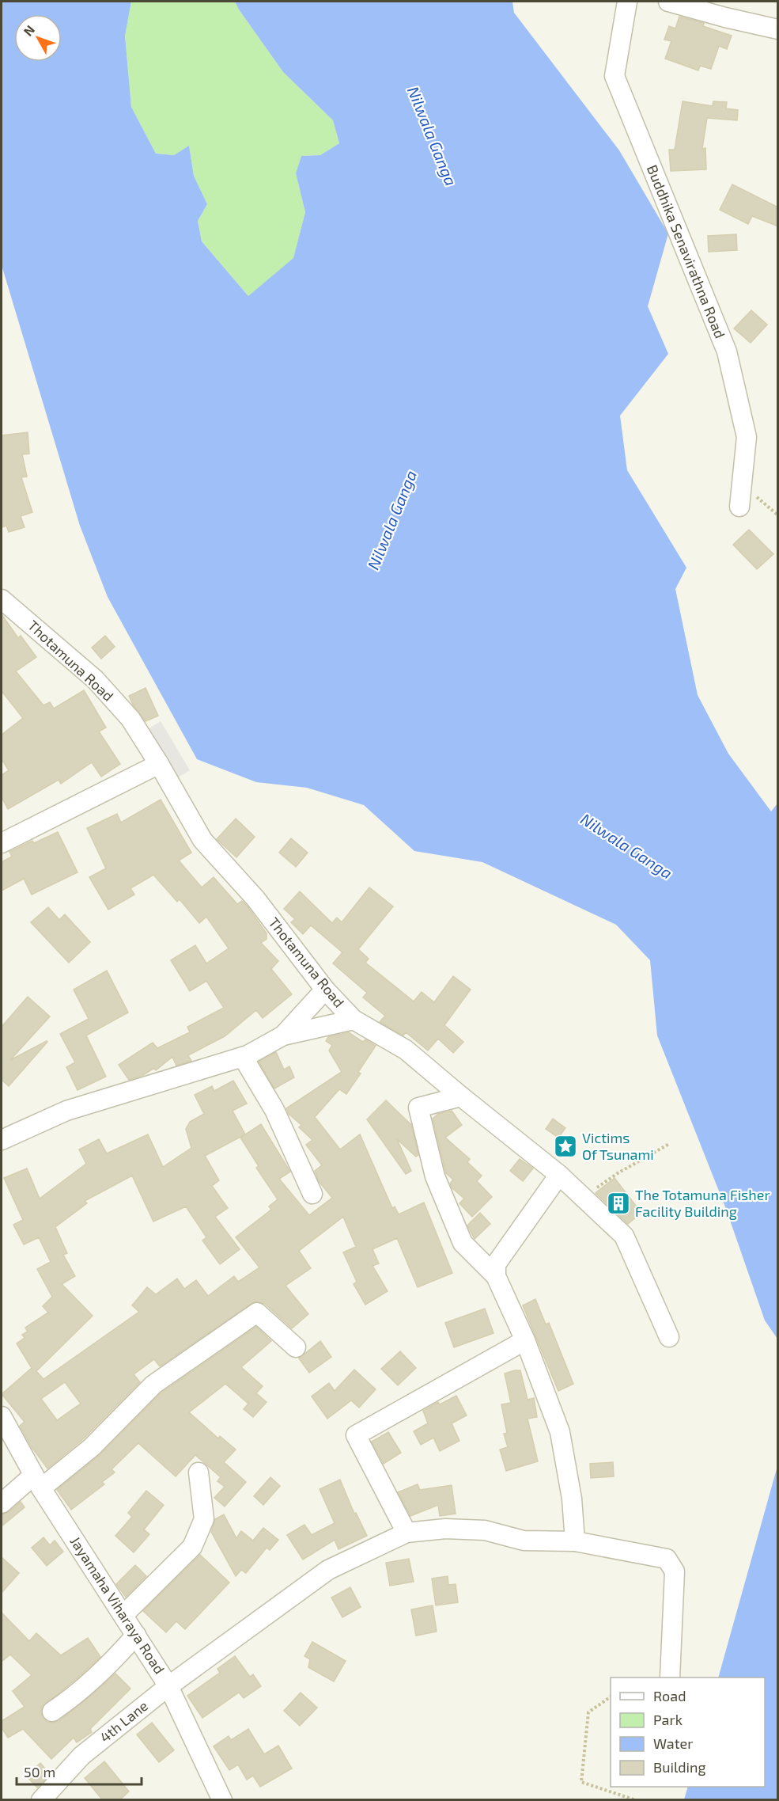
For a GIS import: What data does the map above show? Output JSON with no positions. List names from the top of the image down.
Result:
{
  "streets": {
    "street": [
      "Buddhika Senavirathna Road",
      "Thotamuna Road",
      "Jayamaha Viharaya Road",
      "4th Lane"
    ]
  },
  "crossings": [
    ["Jayamaha Viharaya Road", "4th Lane"]
  ],
  "water": ["Nilwala Ganga"],
  "places": {
    "place": ["Victims Of Tsunami"],
    "building": ["The Totamuna Fisher Facility Building"]
  },
  "legend": [
    "Road",
    "Park",
    "Water",
    "Building"
  ],
  "scale_bar": "50 m",
  "north": "top left"
}
